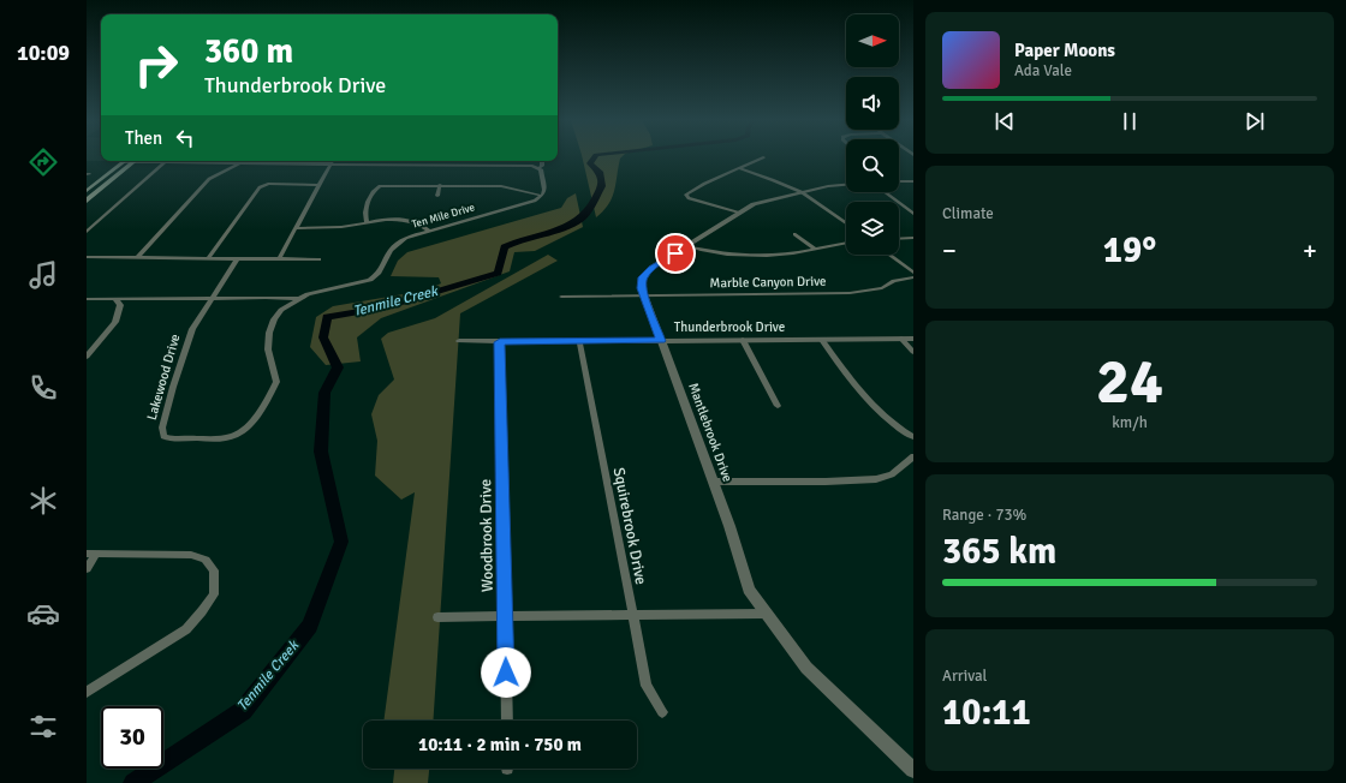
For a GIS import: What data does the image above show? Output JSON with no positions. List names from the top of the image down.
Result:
{
  "streets": {
    "street": [
      "Ten Mile Drive",
      "Marble Canyon Drive",
      "Thunderbrook Drive",
      "Lakewood Drive",
      "Mantlebrook Drive",
      "Squirebrook Drive",
      "Woodbrook Drive"
    ]
  },
  "crossings": [
    ["Ten Mile Drive", "Lakewood Drive"],
    ["Marble Canyon Drive", "Mantlebrook Drive"],
    ["Thunderbrook Drive", "Mantlebrook Drive"],
    ["Thunderbrook Drive", "Squirebrook Drive"],
    ["Thunderbrook Drive", "Woodbrook Drive"]
  ],
  "water": ["Tenmile Creek"],
  "north": "right",
  "page": {
    "tabs": "10:09",
    "turn": ["360 m", "Thunderbrook Drive"],
    "song": ["Paper Moons", "Ada Vale"],
    "then": "Then",
    "tile": [
      "Climate",
      ["24", "km/h"],
      ["Range · 73%", "365 km"],
      ["Arrival", "10:11"]
    ],
    "heat": ["−", "19°", "+"],
    "limit": "30",
    "trip": "10:11 · 2 min · 750 m"
  }
}
